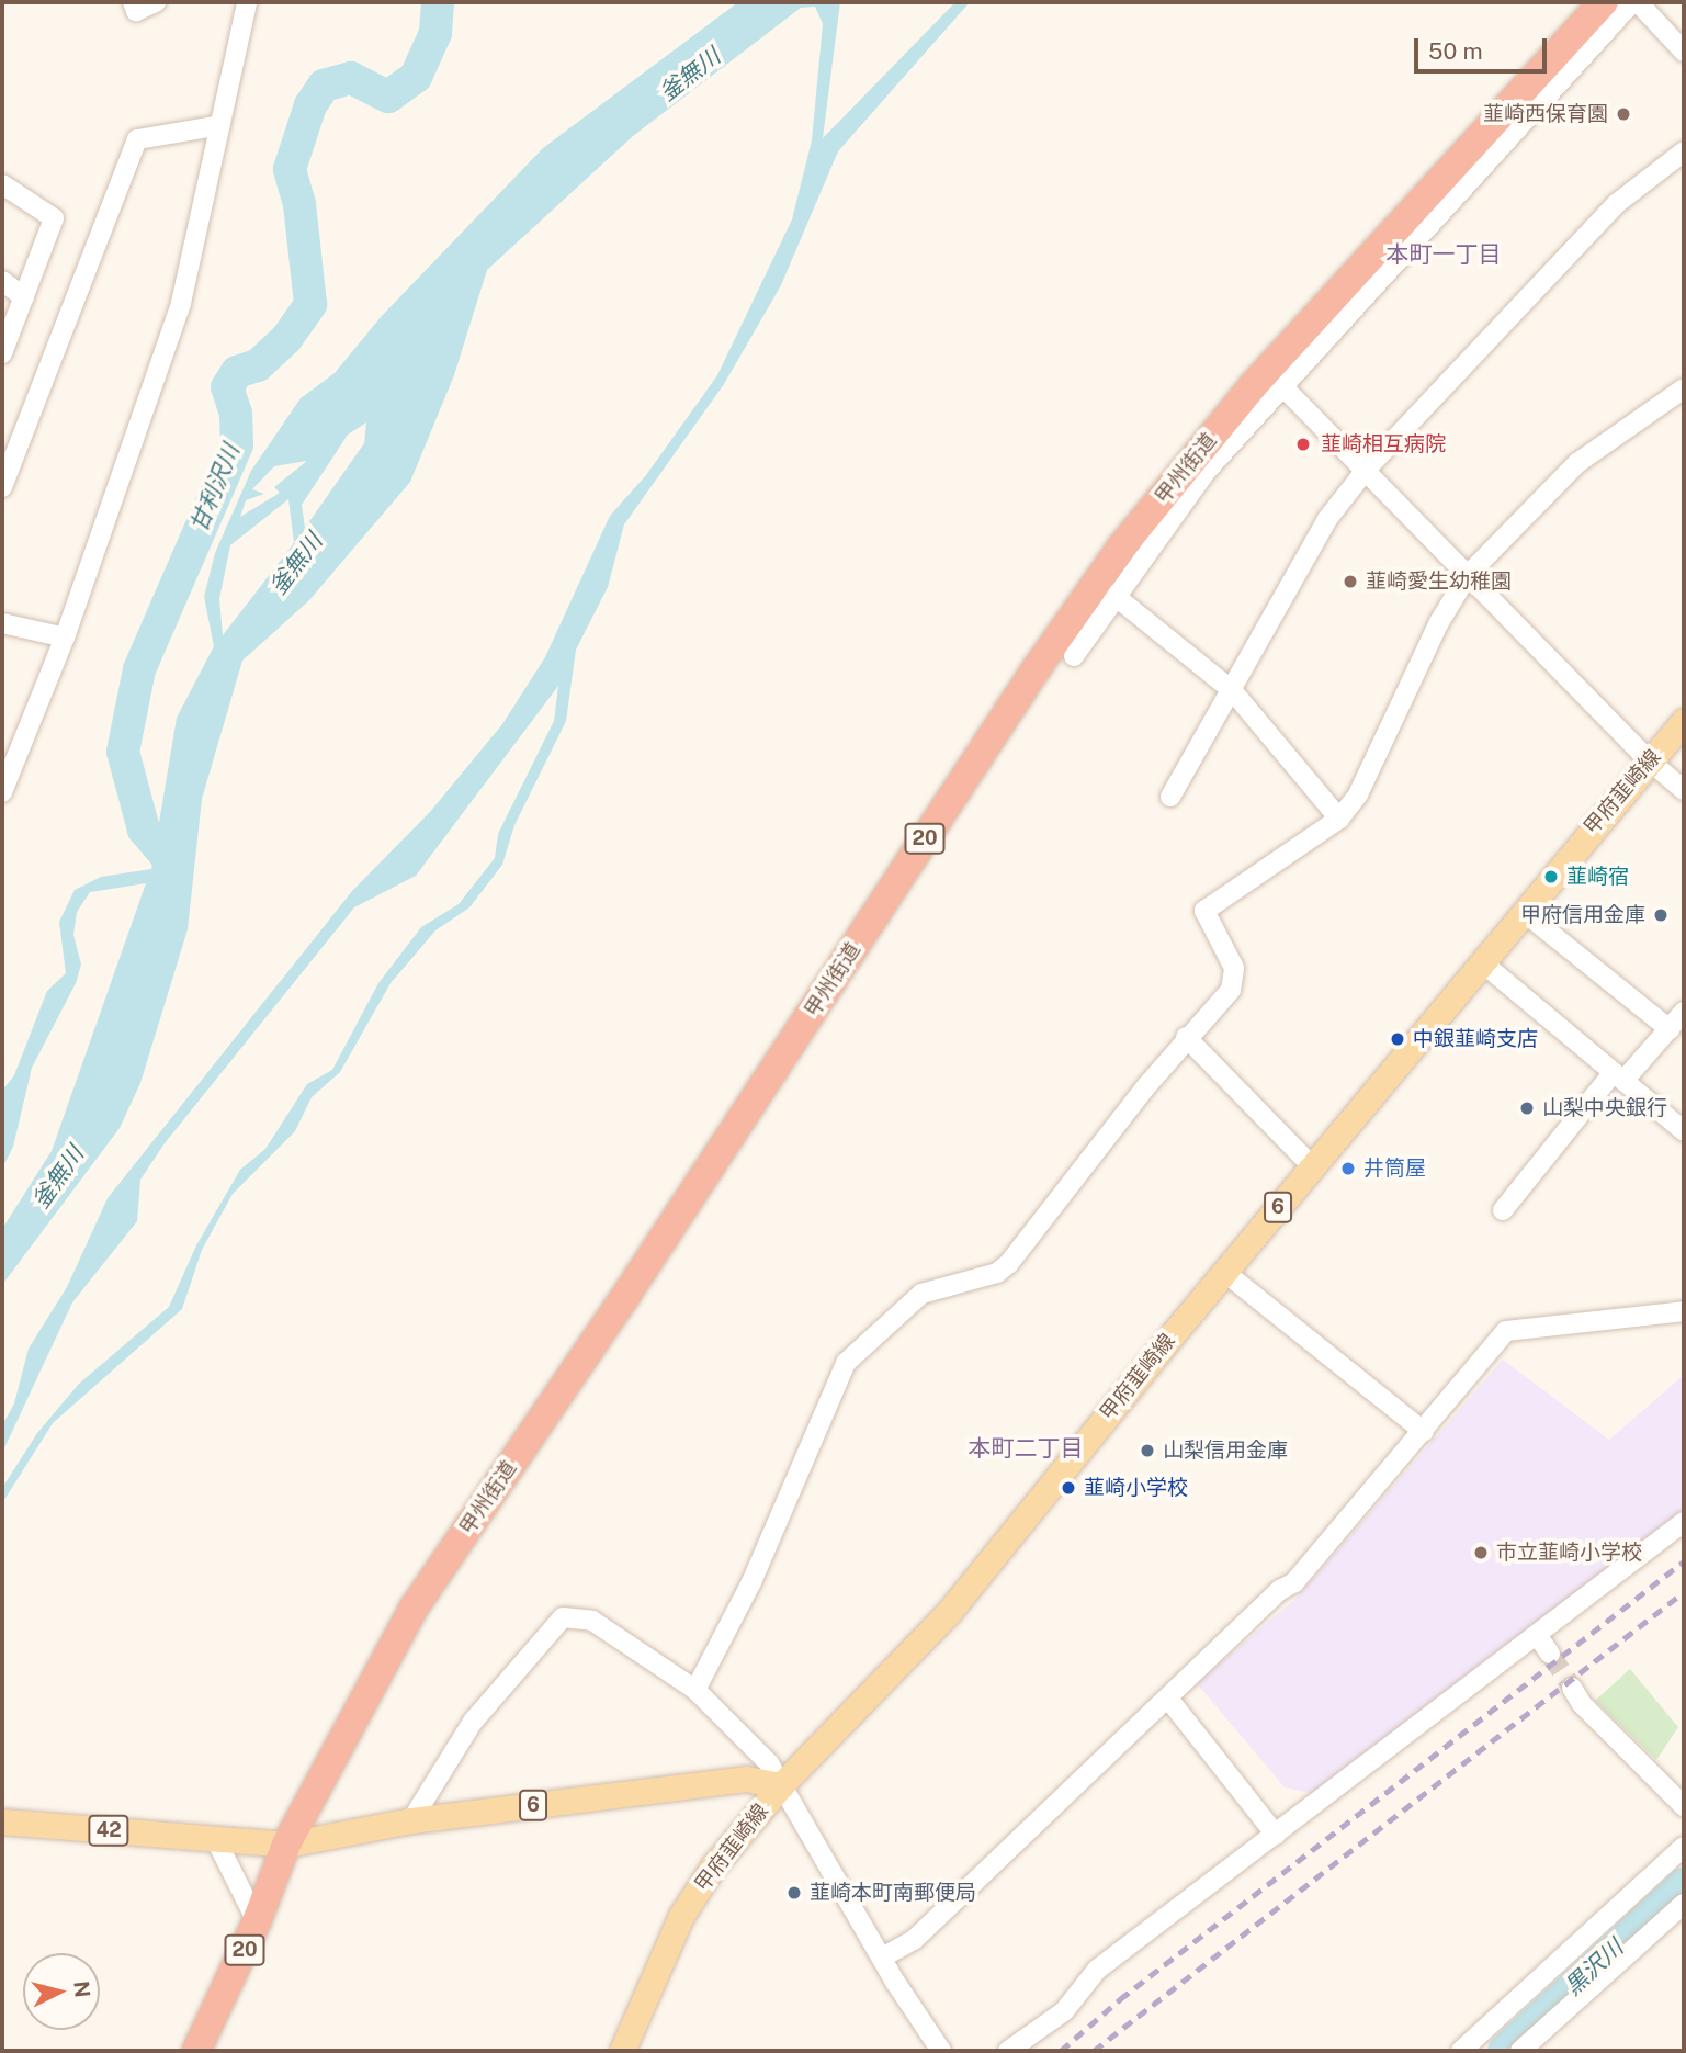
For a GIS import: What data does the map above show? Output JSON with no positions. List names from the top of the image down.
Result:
{
  "streets": {
    "highway": ["甲州街道", "20"],
    "main road": ["甲府韮崎線", "6", "42"]
  },
  "crossings": [
    ["甲州街道", "6"],
    ["甲州街道", "42"],
    ["甲府韮崎線", "6"],
    ["6", "42"]
  ],
  "districts": ["本町一丁目", "本町二丁目"],
  "water": ["釜無川", "甘利沢川", "黒沢川"],
  "places": [
    "韮崎西保育園",
    "韮崎相互病院",
    "韮崎愛生幼稚園",
    "韮崎宿",
    "甲府信用金庫",
    "中銀韮崎支店",
    "山梨中央銀行",
    "井筒屋",
    "山梨信用金庫",
    "韮崎小学校",
    "市立韮崎小学校",
    "韮崎本町南郵便局"
  ],
  "scale_bar": "50 m",
  "north": "right"
}
